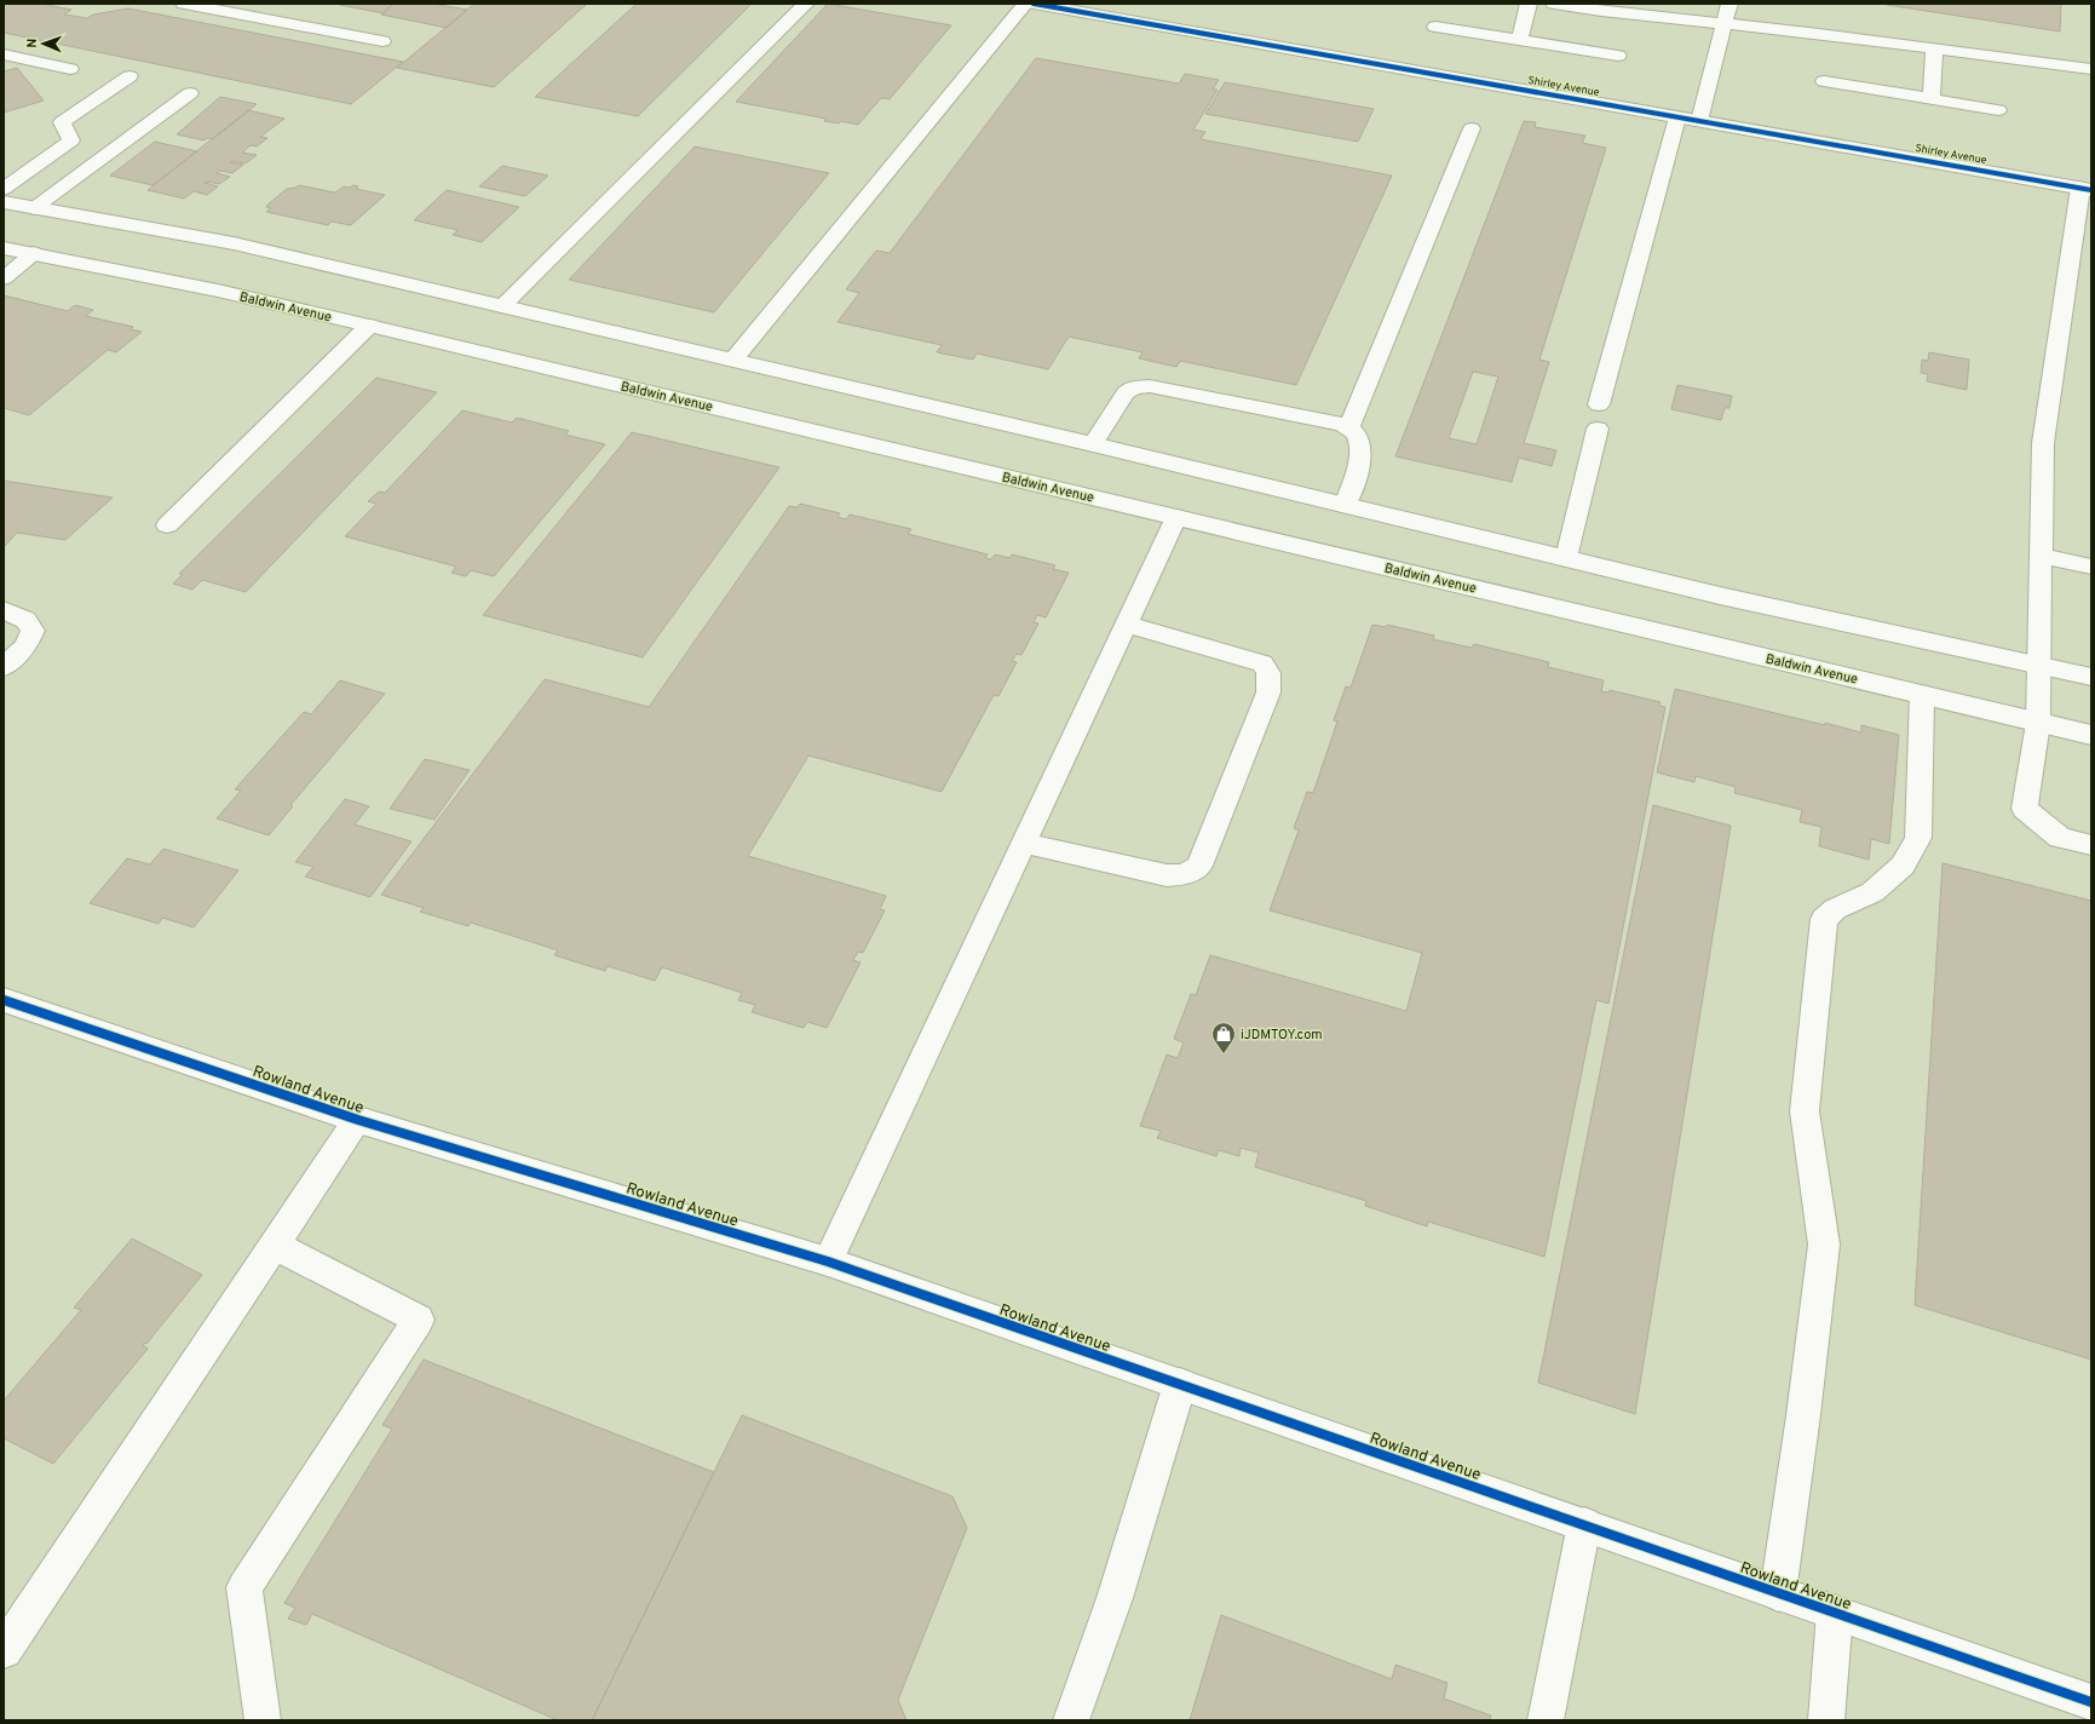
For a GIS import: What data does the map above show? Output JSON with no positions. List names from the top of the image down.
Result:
{
  "streets": {
    "main road": ["Shirley Avenue", "Baldwin Avenue", "Rowland Avenue"]
  },
  "places": {
    "shop": ["iJDMTOY.com"]
  },
  "north": "left"
}
